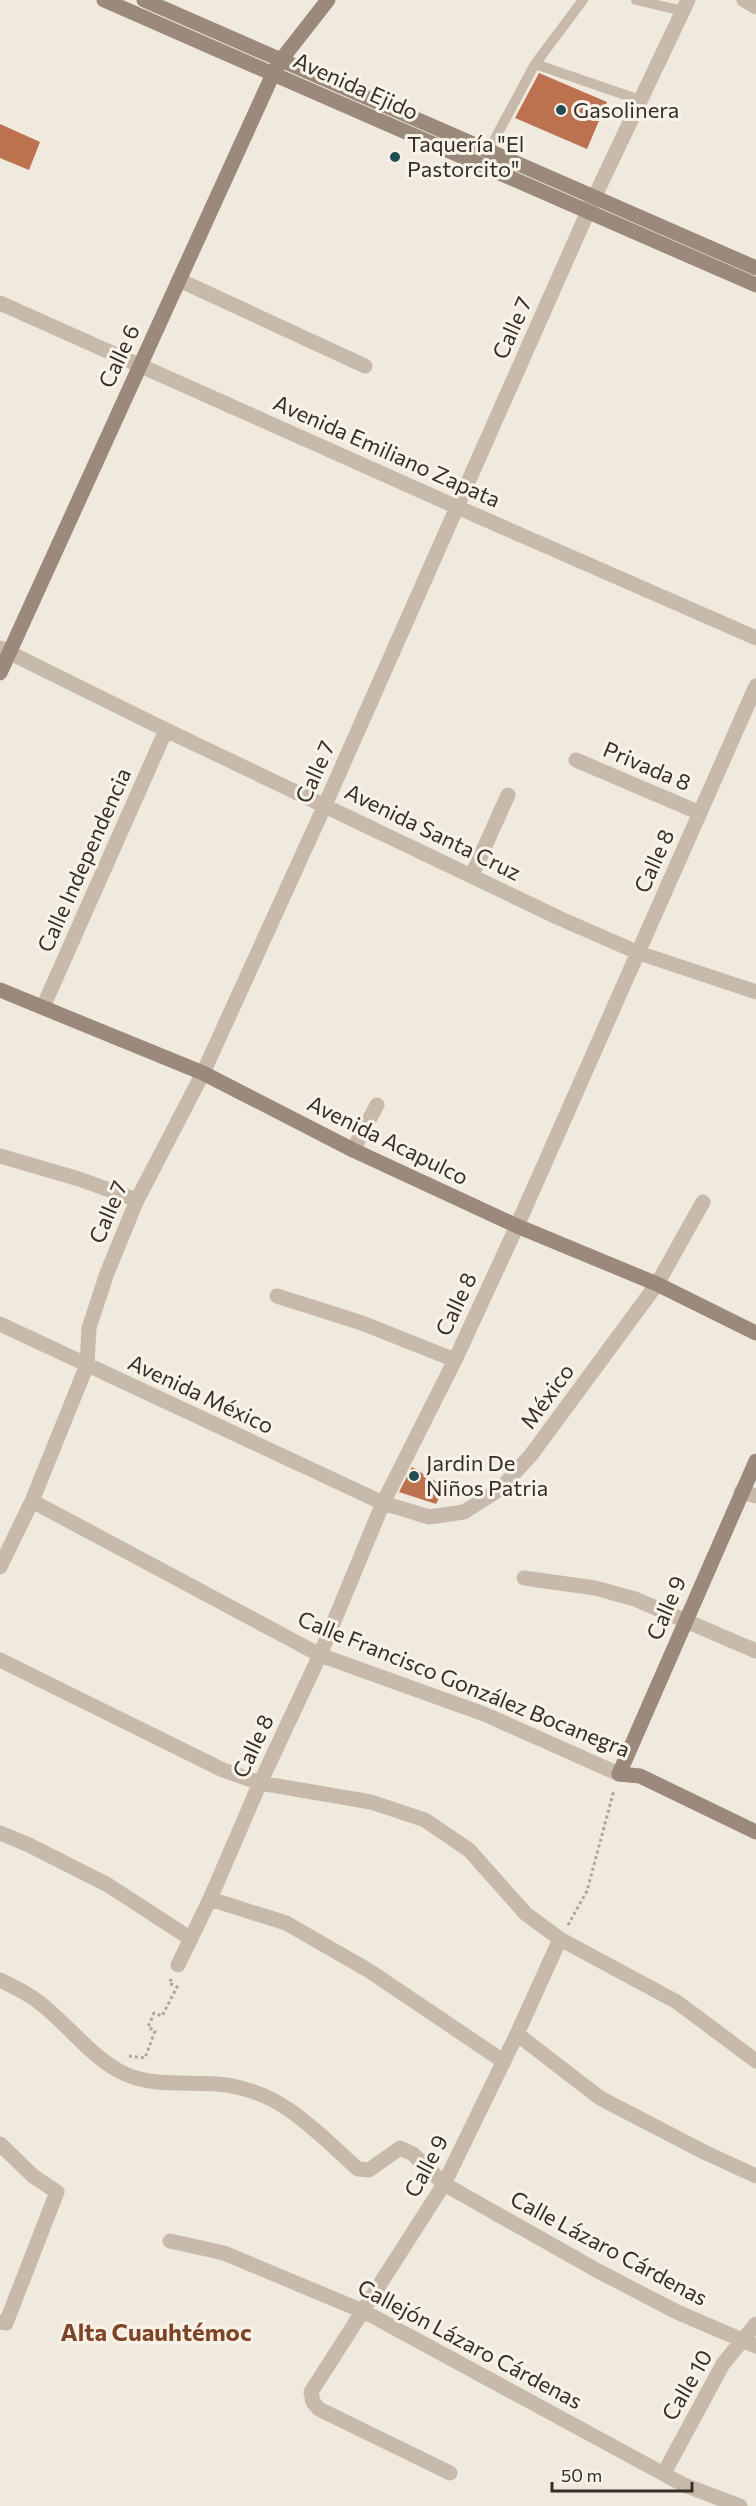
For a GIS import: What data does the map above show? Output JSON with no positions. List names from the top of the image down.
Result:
{
  "streets": {
    "street": [
      "Avenida Ejido",
      "Calle 7",
      "Calle 6",
      "Avenida Emiliano Zapata",
      "Privada 8",
      "Avenida Santa Cruz",
      "Calle Independencia",
      "Calle 8",
      "Avenida Acapulco",
      "Avenida México",
      "México",
      "Calle 9",
      "Calle Francisco González Bocanegra",
      "Calle Lázaro Cárdenas",
      "Callejón Lázaro Cárdenas",
      "Calle 10"
    ]
  },
  "crossings": [
    ["Avenida Ejido", "Calle 7"],
    ["Avenida Ejido", "Calle 6"],
    ["Calle 7", "Avenida Emiliano Zapata"],
    ["Calle 7", "Avenida Santa Cruz"],
    ["Calle 7", "Avenida Acapulco"],
    ["Calle 7", "Avenida México"],
    ["Calle 7", "Calle Francisco González Bocanegra"],
    ["Calle 6", "Avenida Emiliano Zapata"],
    ["Calle 6", "Avenida Santa Cruz"],
    ["Privada 8", "Calle 8"],
    ["Avenida Santa Cruz", "Calle Independencia"],
    ["Avenida Santa Cruz", "Calle 8"],
    ["Calle Independencia", "Avenida Acapulco"],
    ["Calle 8", "Avenida Acapulco"],
    ["Calle 8", "Avenida México"],
    ["Calle 8", "México"],
    ["Calle 8", "Calle Francisco González Bocanegra"],
    ["Avenida Acapulco", "México"],
    ["Avenida México", "México"],
    ["Calle 9", "Calle Francisco González Bocanegra"],
    ["Calle 9", "Calle Lázaro Cárdenas"],
    ["Calle 9", "Callejón Lázaro Cárdenas"],
    ["Calle Lázaro Cárdenas", "Calle 10"],
    ["Callejón Lázaro Cárdenas", "Calle 10"]
  ],
  "districts": ["Alta Cuauhtémoc"],
  "places": ["Gasolinera", "Taquería \"El Pastorcito\"", "Jardin De Niños Patria"],
  "scale_bar": "50 m"
}
